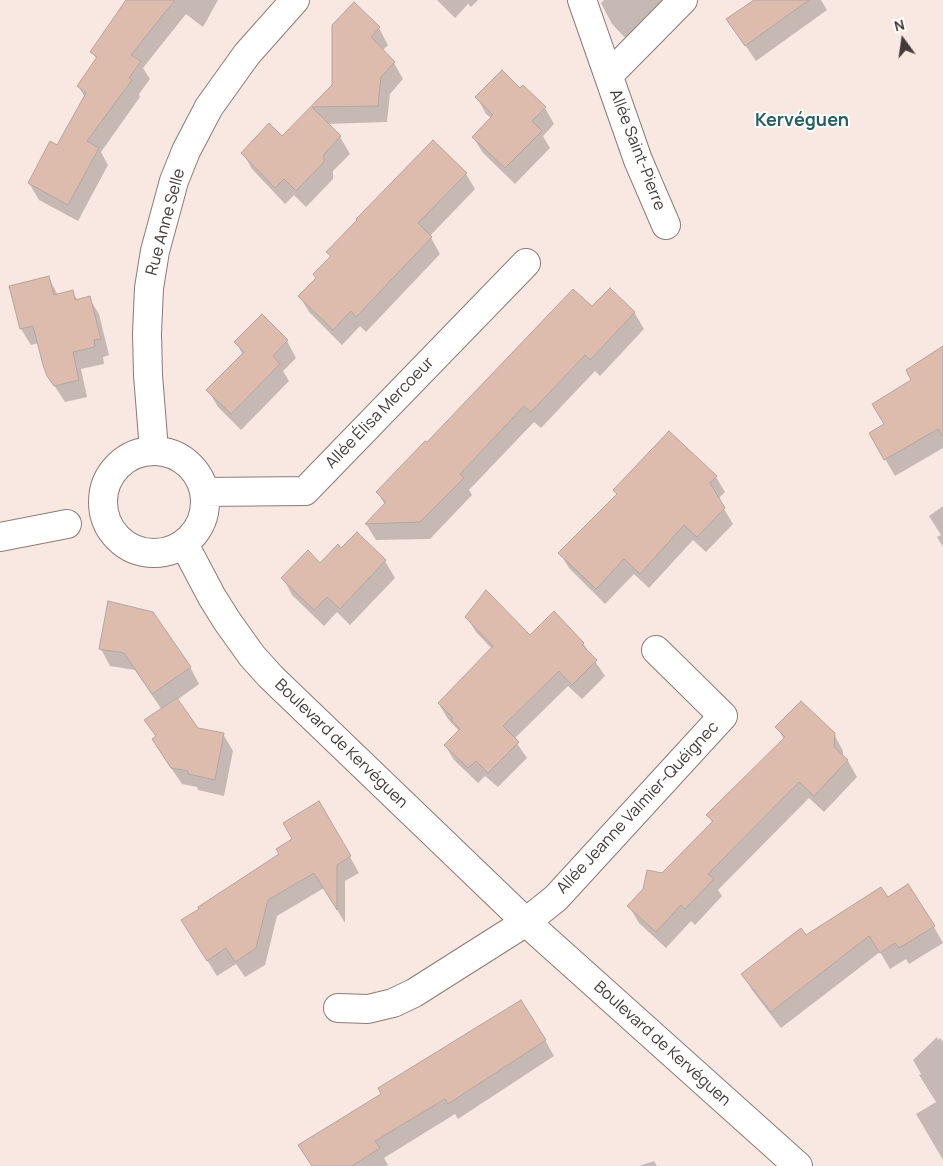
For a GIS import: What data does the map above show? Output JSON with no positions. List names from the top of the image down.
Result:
{
  "streets": {
    "street": [
      "Allée Saint-Pierre",
      "Rue Anne Selle",
      "Allée Élisa Mercoeur",
      "Boulevard de Kervéguen",
      "Allée Jeanne Valmier-Quéignec"
    ]
  },
  "crossings": [
    ["Rue Anne Selle", "Allée Élisa Mercoeur"],
    ["Rue Anne Selle", "Boulevard de Kervéguen"],
    ["Allée Élisa Mercoeur", "Boulevard de Kervéguen"],
    ["Boulevard de Kervéguen", "Allée Jeanne Valmier-Quéignec"]
  ],
  "districts": ["Kervéguen"],
  "north": "top"
}
